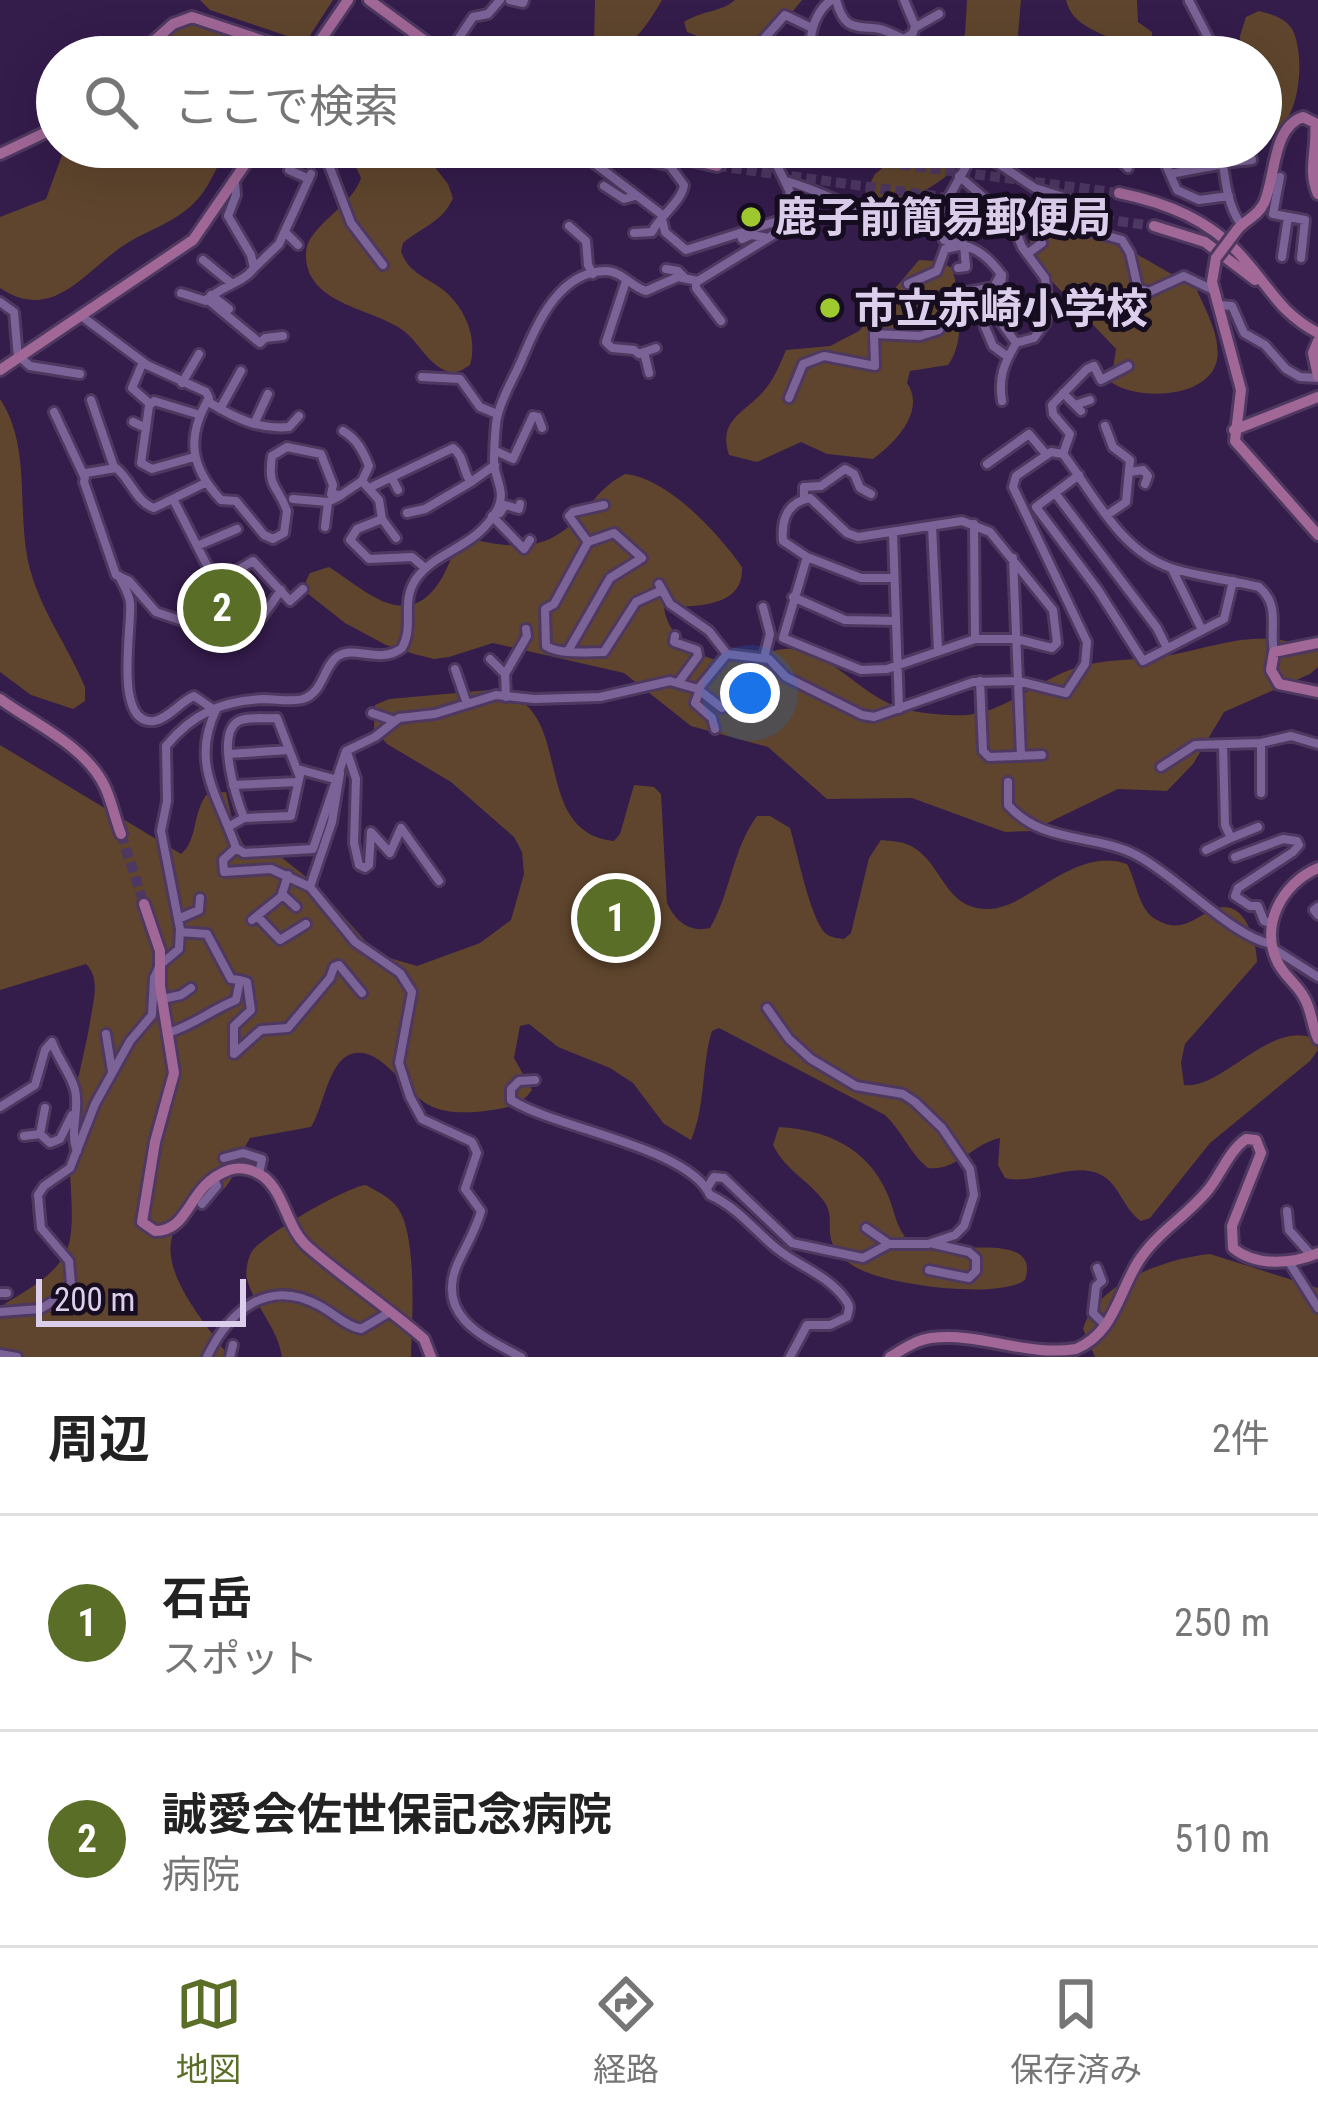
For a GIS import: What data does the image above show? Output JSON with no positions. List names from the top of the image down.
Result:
{
  "places": ["鹿子前簡易郵便局", "市立赤崎小学校"],
  "scale_bar": "200 m",
  "page": {
    "search": "ここで検索",
    "pins": ["2", "1"],
    "scale": "200 m",
    "heading": ["周辺", "2件"],
    "list": [
      {
        "mark": "1",
        "name": "石岳",
        "note": "スポット",
        "value": "250 m"
      },
      {
        "mark": "2",
        "name": "誠愛会佐世保記念病院",
        "note": "病院",
        "value": "510 m"
      }
    ],
    "nav": ["地図", "経路", "保存済み"]
  }
}
